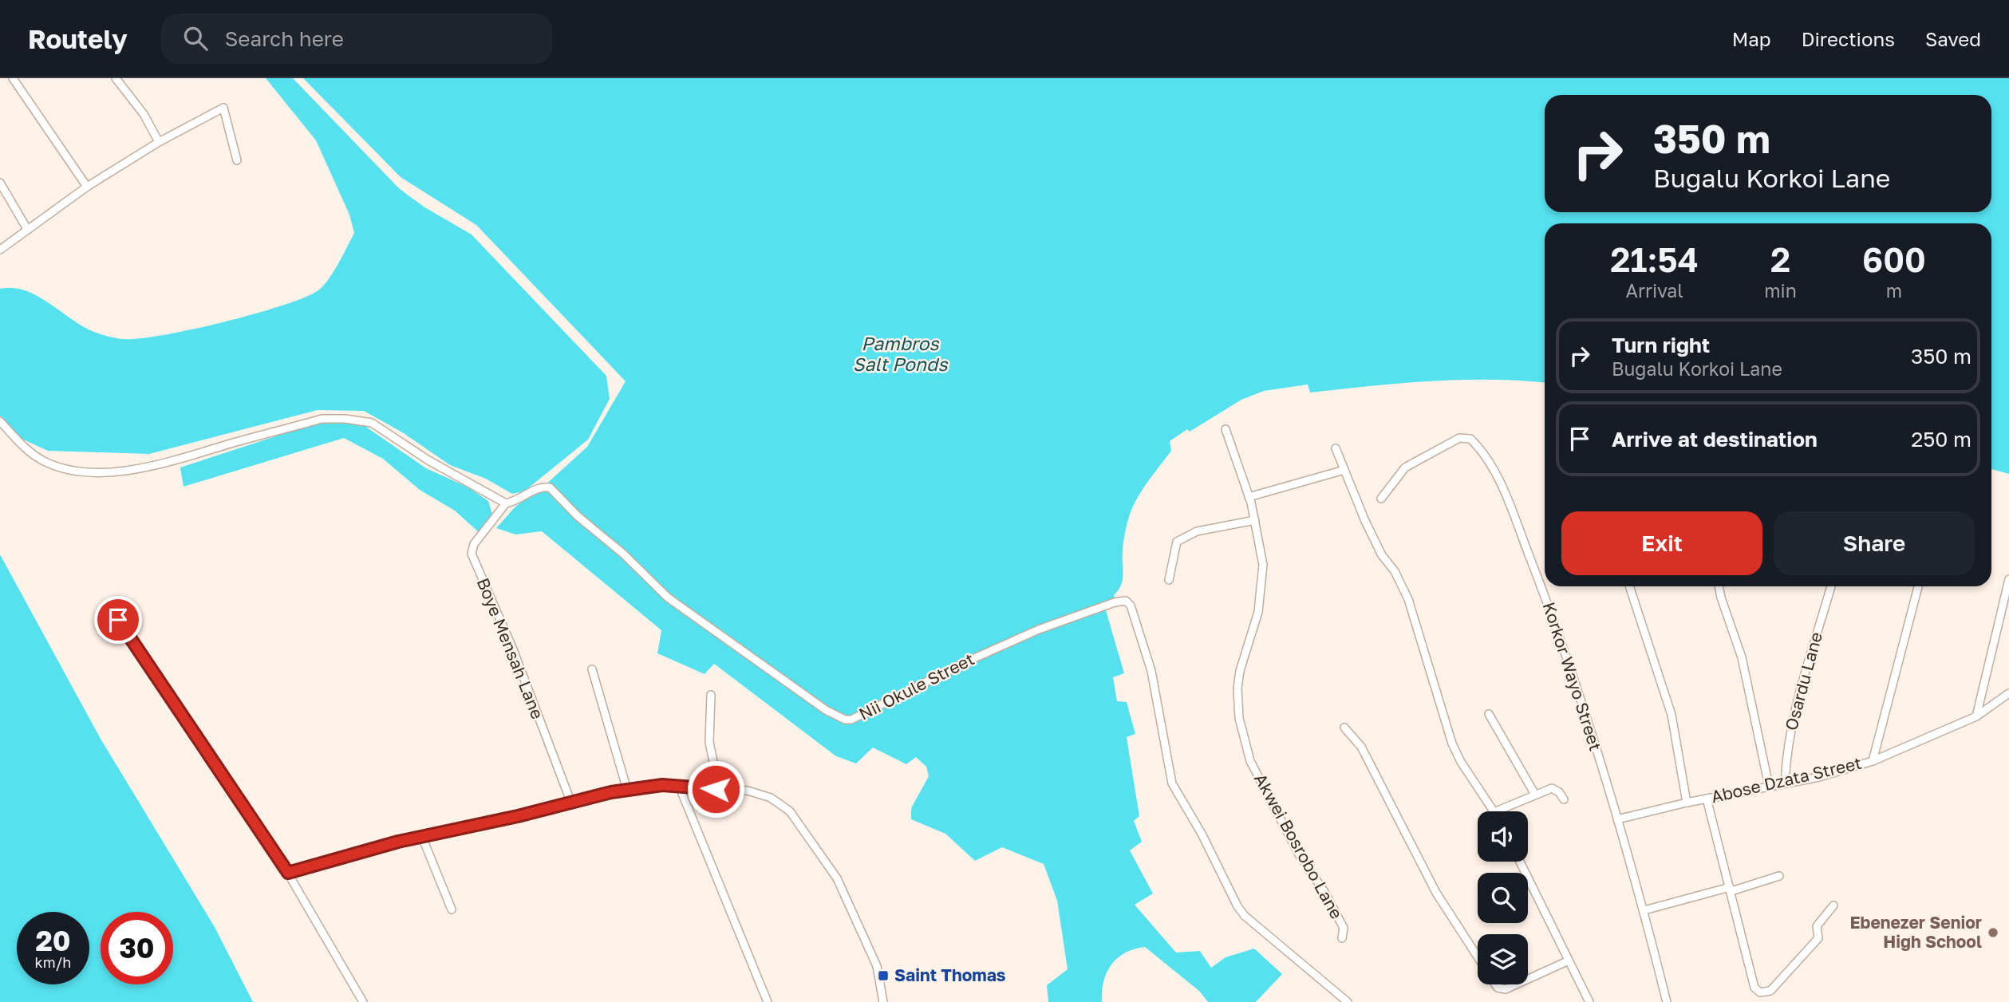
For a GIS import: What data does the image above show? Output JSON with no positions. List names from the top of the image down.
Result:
{
  "streets": {
    "street": [
      "Boye Mensah Lane",
      "Korkor Wayo Street",
      "Osardu Lane",
      "Nii Okule Street",
      "Abose Dzata Street",
      "Akwei Bosrobo Lane"
    ]
  },
  "crossings": [
    ["Boye Mensah Lane", "Nii Okule Street"],
    ["Korkor Wayo Street", "Abose Dzata Street"],
    ["Osardu Lane", "Abose Dzata Street"]
  ],
  "water": ["Pambros Salt Ponds"],
  "places": {
    "other": ["Ebenezer Senior High School"],
    "transit": ["Saint Thomas"]
  },
  "page": {
    "header": "Routely",
    "search": "Search here",
    "nav": ["Map", "Directions", "Saved"],
    "turn": ["350 m", "Bugalu Korkoi Lane"],
    "eta": [
      "21:54",
      "Arrival",
      "2",
      "min",
      "600",
      "m"
    ],
    "list": [
      {
        "name": "Turn right",
        "note": "Bugalu Korkoi Lane",
        "value": "350 m"
      },
      {
        "name": "Arrive at destination",
        "value": "250 m"
      }
    ],
    "buttons": ["Exit", "Share"],
    "speed": "20 km/h",
    "limit": "30"
  }
}
